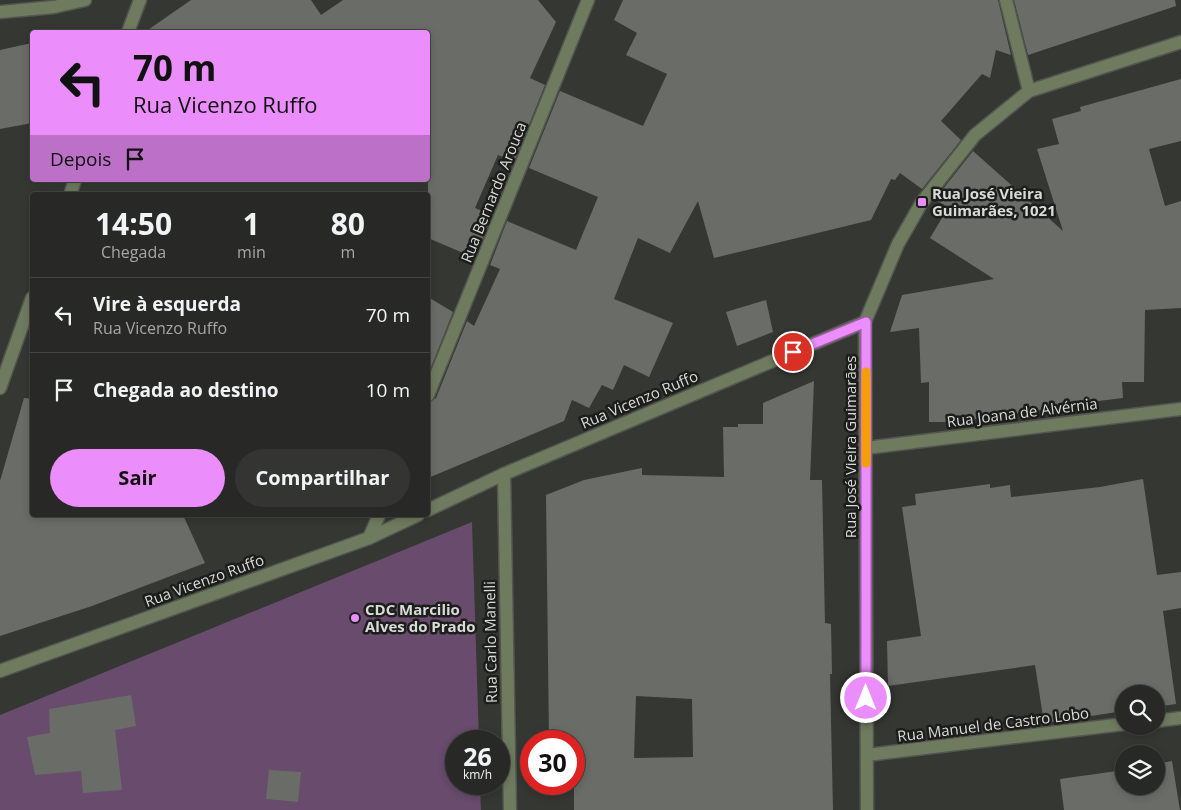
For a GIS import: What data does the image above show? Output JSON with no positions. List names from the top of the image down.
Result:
{
  "streets": {
    "street": [
      "Rua Bernardo Arouca",
      "Rua Vicenzo Ruffo",
      "Rua Joana de Alvérnia",
      "Rua José Vieira Guimarães",
      "Rua Carlo Manelli",
      "Rua Manuel de Castro Lobo"
    ]
  },
  "crossings": [
    ["Rua Vicenzo Ruffo", "Rua José Vieira Guimarães"],
    ["Rua Vicenzo Ruffo", "Rua Carlo Manelli"],
    ["Rua Joana de Alvérnia", "Rua José Vieira Guimarães"],
    ["Rua José Vieira Guimarães", "Rua Manuel de Castro Lobo"]
  ],
  "places": {
    "transit": ["Rua José Vieira Guimarães, 1021"],
    "other": ["CDC Marcilio Alves do Prado"]
  },
  "page": {
    "turn": ["70 m", "Rua Vicenzo Ruffo"],
    "then": "Depois",
    "eta": [
      "14:50",
      "Chegada",
      "1",
      "min",
      "80",
      "m"
    ],
    "list": [
      {
        "name": "Vire à esquerda",
        "note": "Rua Vicenzo Ruffo",
        "value": "70 m"
      },
      {
        "name": "Chegada ao destino",
        "value": "10 m"
      }
    ],
    "buttons": ["Sair", "Compartilhar"],
    "speed": "26 km/h",
    "limit": "30"
  }
}
